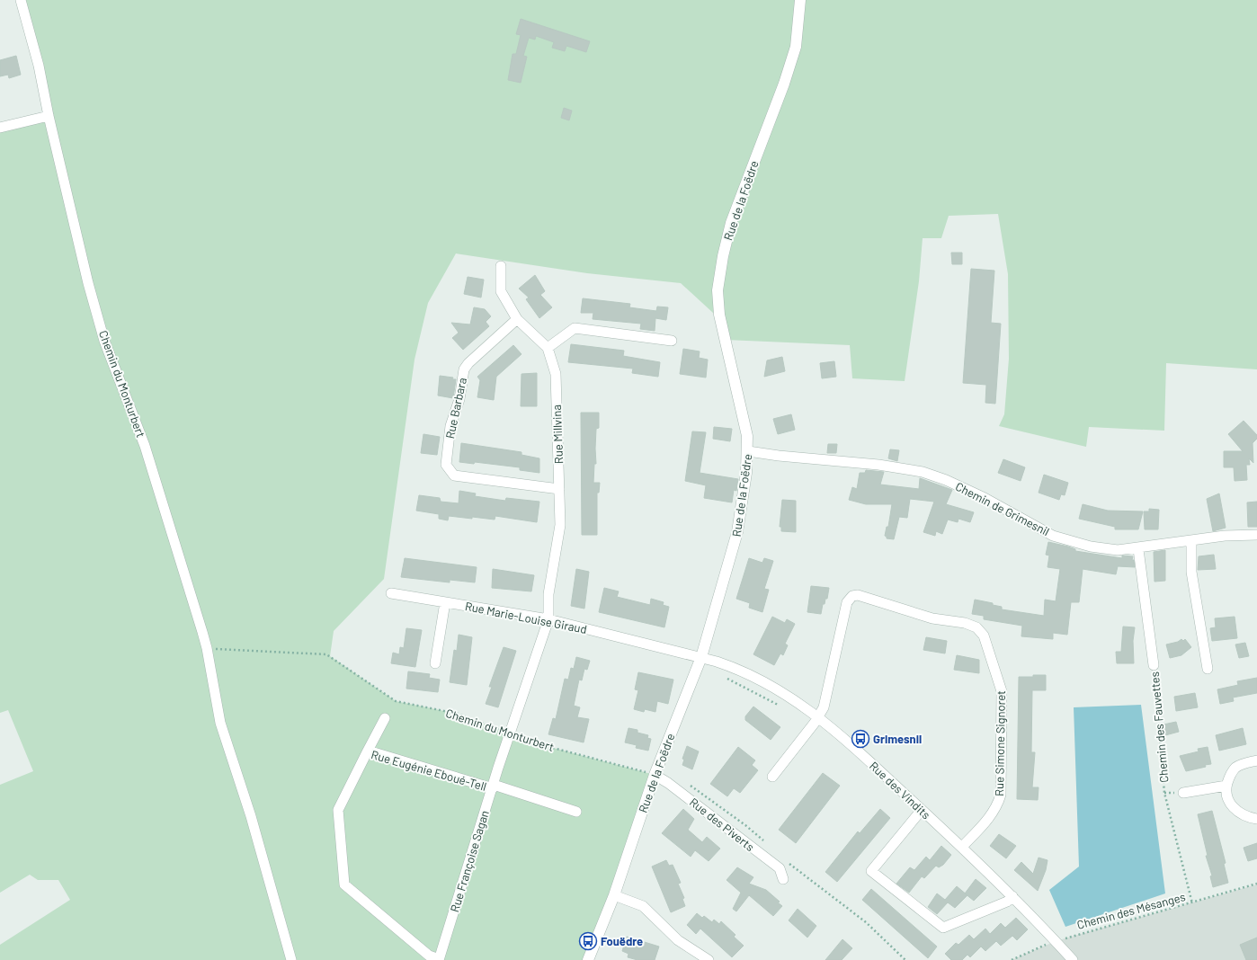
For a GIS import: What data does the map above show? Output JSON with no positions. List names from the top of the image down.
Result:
{
  "streets": {
    "street": [
      "Rue de la Foëdre",
      "Chemin du Monturbert",
      "Rue Barbara",
      "Rue Millvina",
      "Chemin de Grimesnil",
      "Rue Marie-Louise Giraud",
      "Chemin des Fauvettes",
      "Rue Simone Signoret",
      "Rue Eugénie Eboué-Tell",
      "Rue des Vindits",
      "Rue des Piverts",
      "Rue Françoise Sagan"
    ],
    "path": ["Chemin des Mésanges"]
  },
  "crossings": [
    ["Rue de la Foëdre", "Chemin du Monturbert"],
    ["Rue de la Foëdre", "Chemin de Grimesnil"],
    ["Rue de la Foëdre", "Rue Marie-Louise Giraud"],
    ["Rue de la Foëdre", "Rue des Vindits"],
    ["Rue de la Foëdre", "Rue des Piverts"],
    ["Chemin du Monturbert", "Rue des Piverts"],
    ["Chemin du Monturbert", "Rue Françoise Sagan"],
    ["Rue Barbara", "Rue Millvina"],
    ["Rue Millvina", "Rue Marie-Louise Giraud"],
    ["Rue Millvina", "Rue Françoise Sagan"],
    ["Chemin de Grimesnil", "Chemin des Fauvettes"],
    ["Rue Marie-Louise Giraud", "Rue des Vindits"],
    ["Rue Marie-Louise Giraud", "Rue Françoise Sagan"],
    ["Chemin des Fauvettes", "Chemin des Mésanges"],
    ["Rue Simone Signoret", "Rue des Vindits"],
    ["Rue Eugénie Eboué-Tell", "Rue Françoise Sagan"],
    ["Rue des Vindits", "Chemin des Mésanges"]
  ],
  "places": {
    "bus stop": ["Grimesnil", "Fouëdre"]
  }
}
